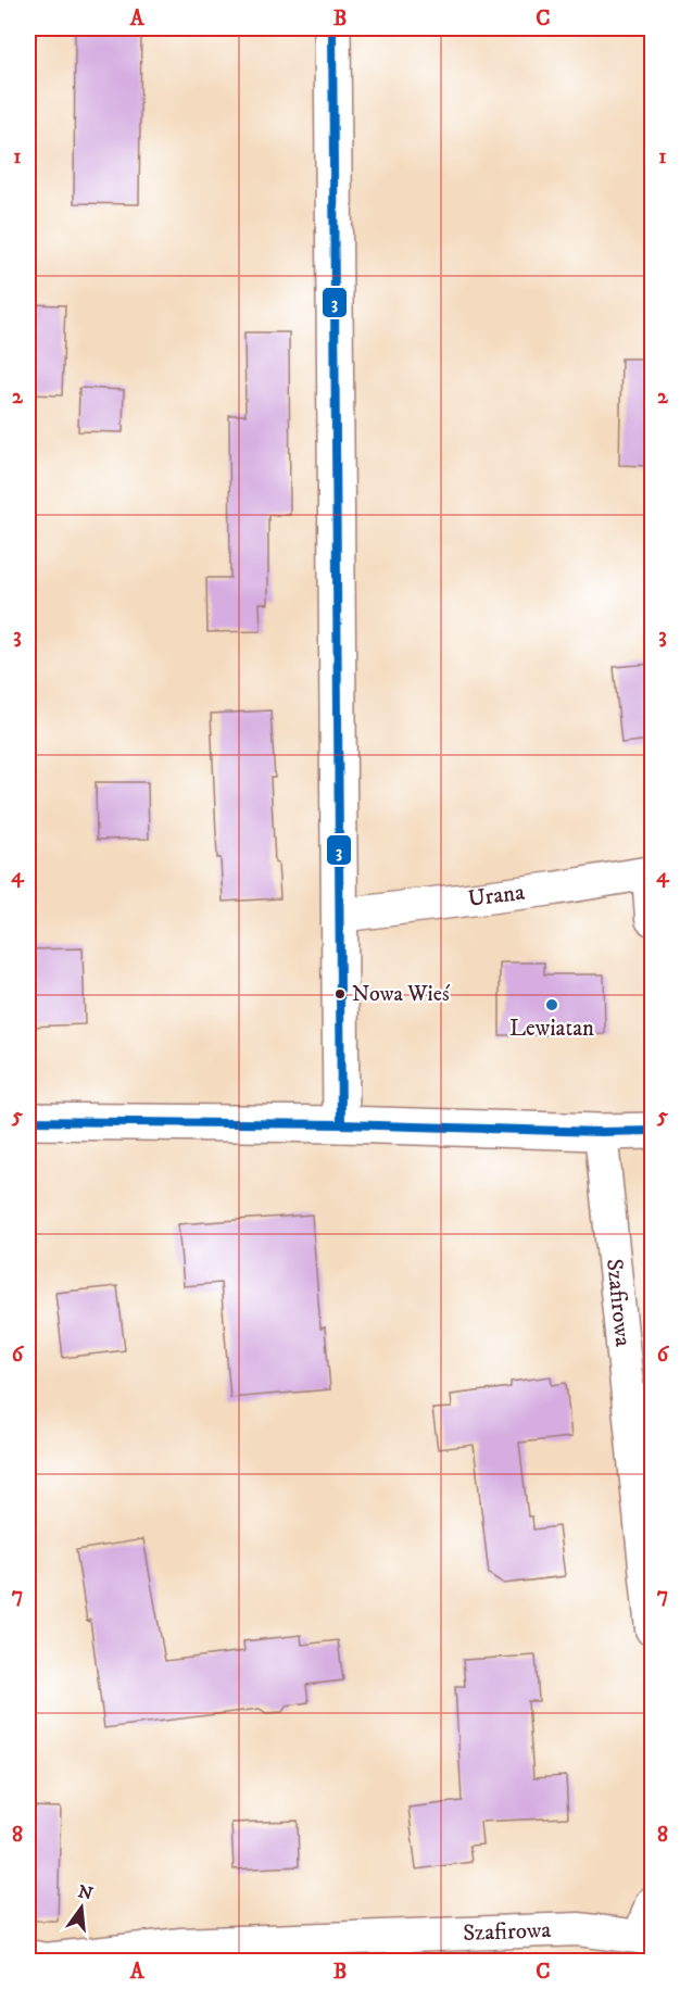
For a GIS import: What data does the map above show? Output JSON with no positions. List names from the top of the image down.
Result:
{
  "streets": {
    "street": ["Urana", "Szafirowa"]
  },
  "places": ["Nowa Wieś", "Lewiatan"],
  "lines": ["transit line 3"],
  "north": "top",
  "grid": {
    "columns": ["A", "B", "C"],
    "rows": [
      "1",
      "2",
      "3",
      "4",
      "5",
      "6",
      "7",
      "8"
    ]
  }
}
